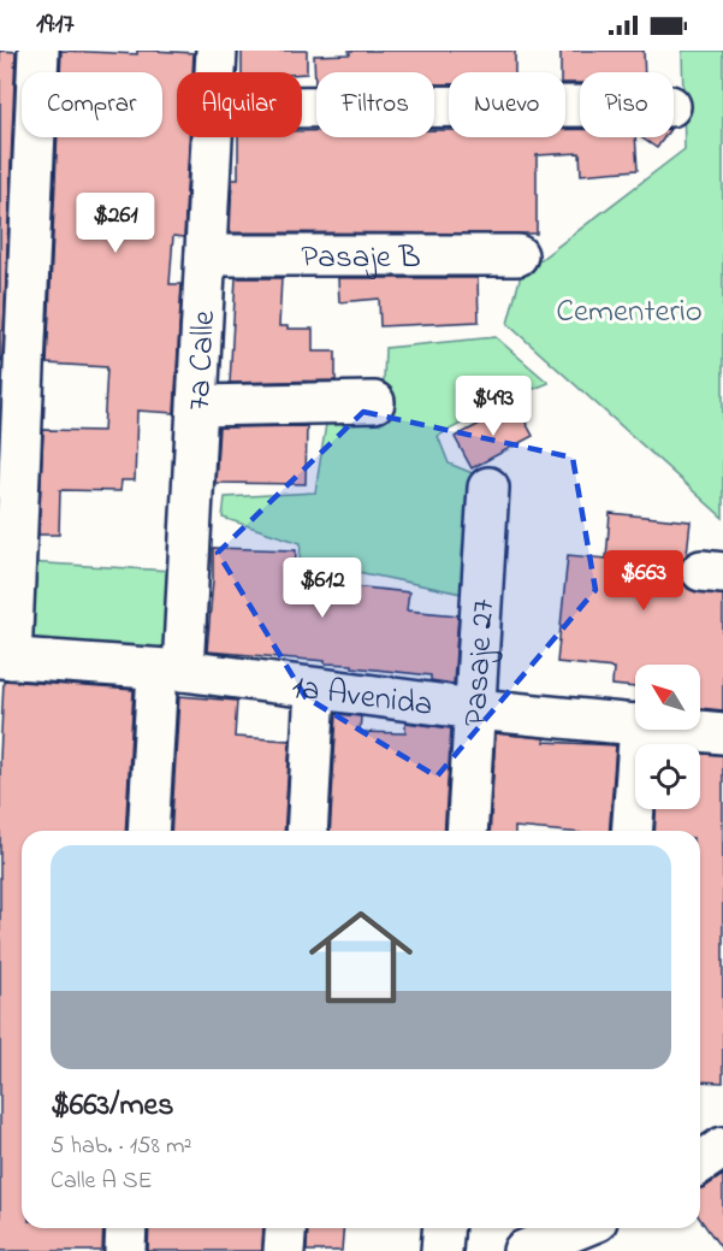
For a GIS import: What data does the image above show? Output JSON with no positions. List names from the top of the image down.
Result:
{
  "streets": {
    "street": [
      "Pasaje B",
      "7a Calle",
      "Pasaje 27",
      "1a Avenida"
    ]
  },
  "crossings": [
    ["Pasaje B", "7a Calle"],
    ["7a Calle", "1a Avenida"],
    ["Pasaje 27", "1a Avenida"]
  ],
  "parks": ["Cementerio"],
  "north": "top left",
  "page": {
    "status": "19:17",
    "chip": [
      "Comprar",
      "Alquilar",
      "Filtros",
      "Nuevo",
      "Piso"
    ],
    "price": [
      "$261",
      "$493",
      "$663",
      "$612"
    ],
    "list": [
      {
        "name": "$663/mes",
        "note": "5 hab. · 158 m² · Calle A SE"
      }
    ]
  }
}
